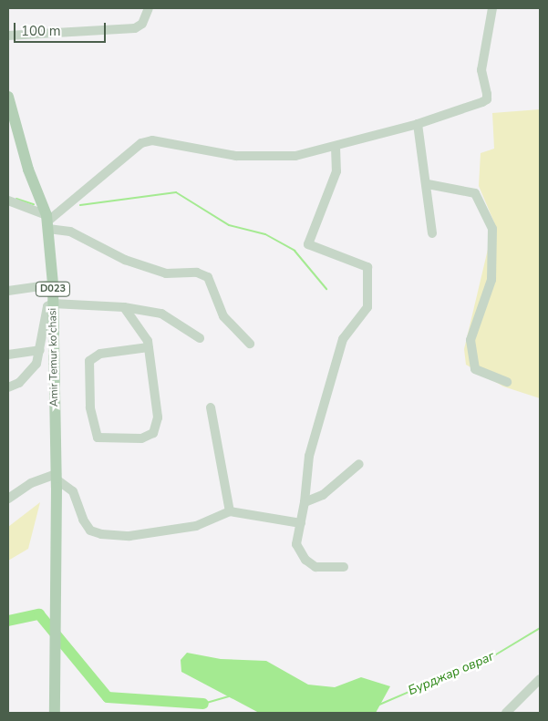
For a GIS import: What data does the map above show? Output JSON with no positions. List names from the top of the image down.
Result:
{
  "streets": {
    "main road": ["D023", "Amir Temur ko'chasi"]
  },
  "crossings": [
    ["D023", "Amir Temur ko'chasi"]
  ],
  "water": ["Бурджар овраг"],
  "scale_bar": "100 m"
}
